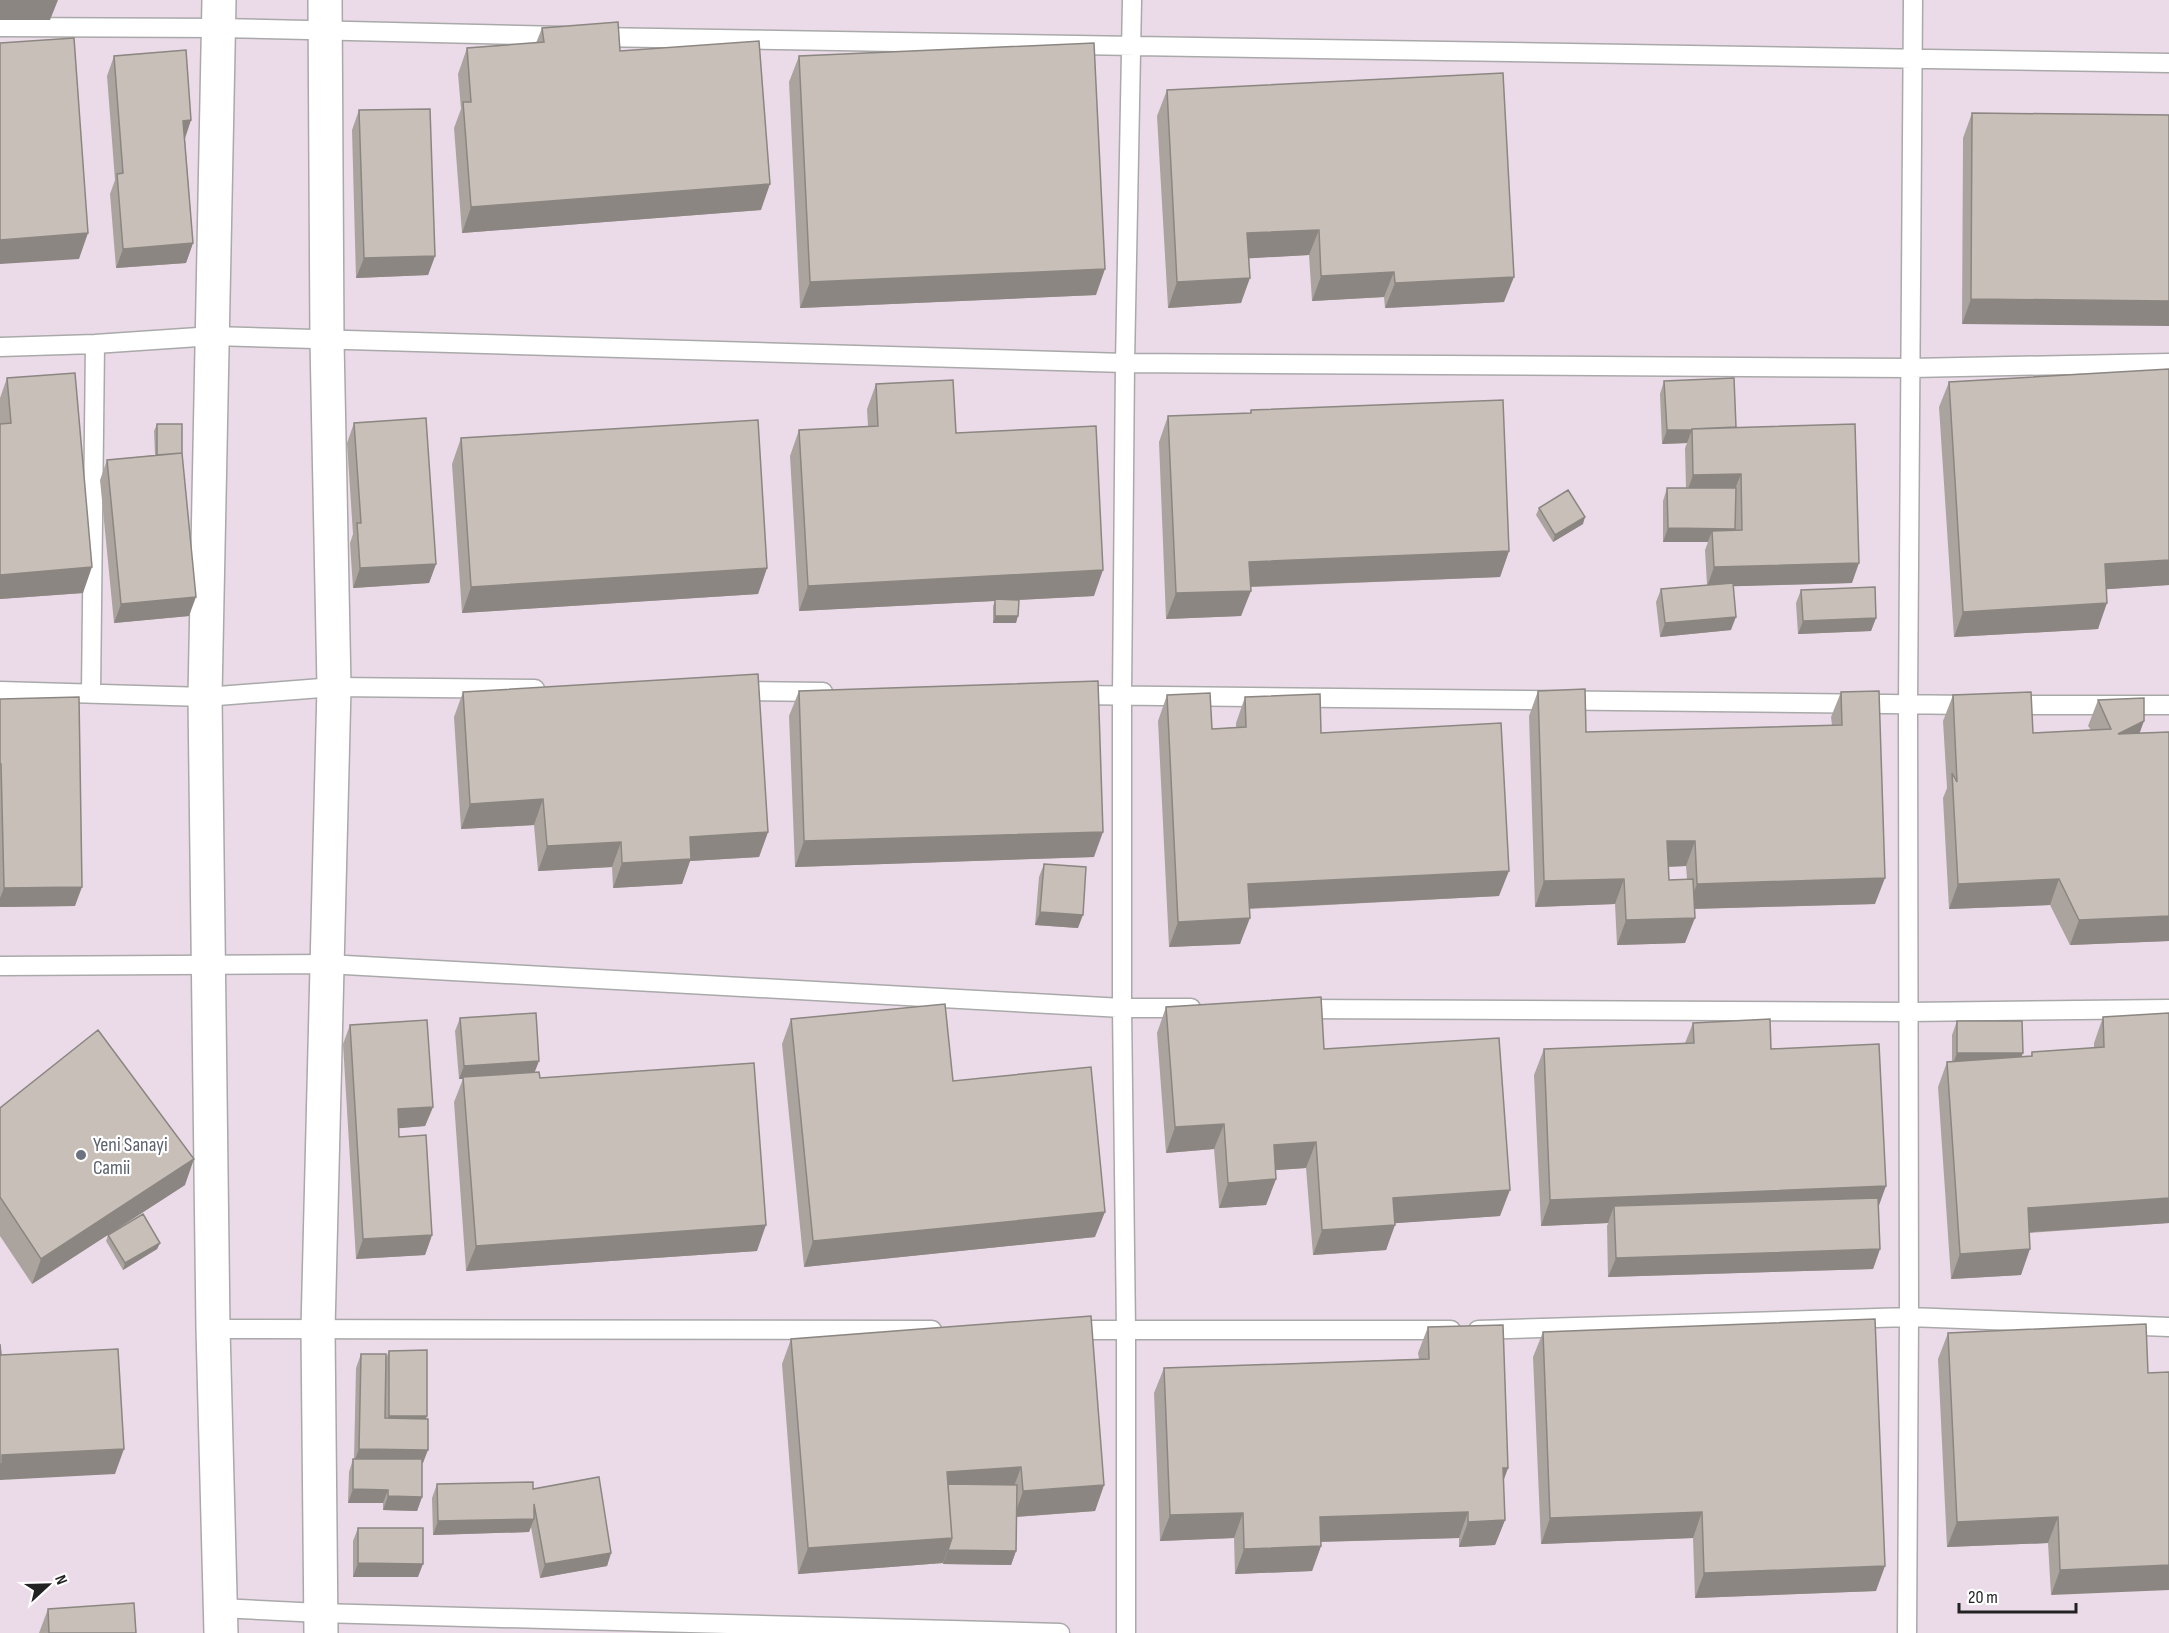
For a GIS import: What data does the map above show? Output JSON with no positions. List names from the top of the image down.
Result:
{
  "places": ["Yeni Sanayi Camii"],
  "scale_bar": "20 m",
  "north": "right"
}
